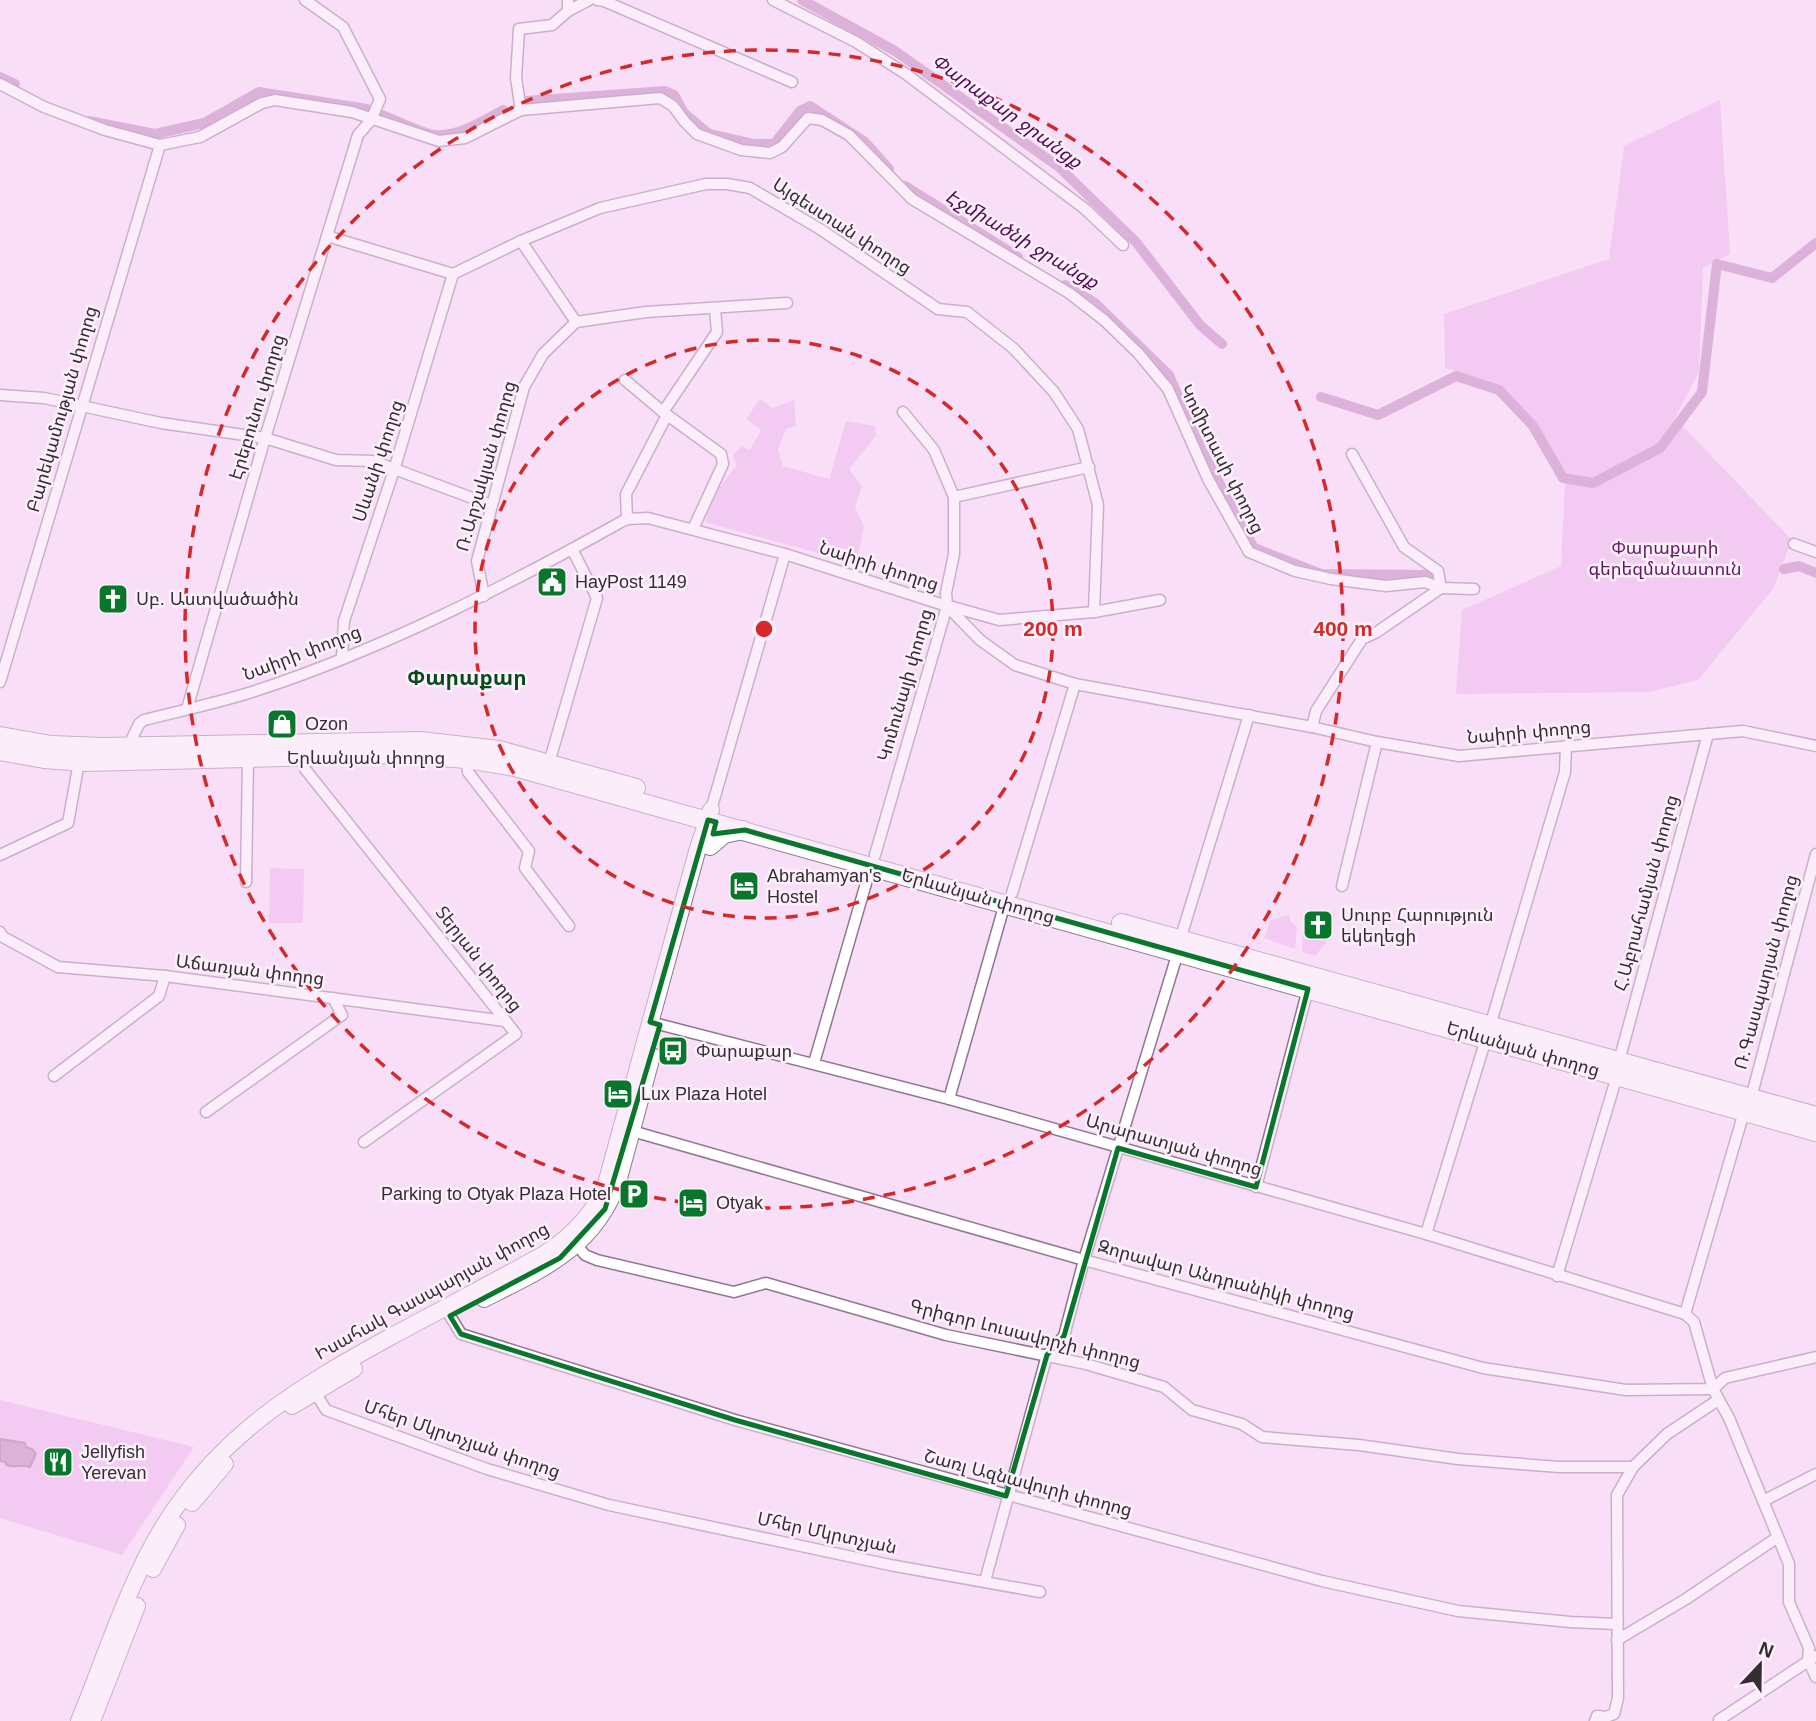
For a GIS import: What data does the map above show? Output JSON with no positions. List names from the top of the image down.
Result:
{
  "streets": {
    "highway": ["Երևանյան փողոց"],
    "main road": ["Իսահակ Գասպարյան փողոց"],
    "street": [
      "Այգեստան փողոց",
      "Էրեբունու փողոց",
      "Բարեկամության փողոց",
      "Կոմիտասի փողոց",
      "Սևանի փողոց",
      "Ռ.Արշակյան փողոց",
      "Նաիրի փողոց",
      "Կոմունայի փողոց",
      "Հ.Աբրահամյան փողոց",
      "Տերյան փողոց",
      "Աճառյան փողոց",
      "Ռ.Գասպարյան փողոց",
      "Արարատյան փողոց",
      "Զորավար Անդրանիկի փողոց",
      "Գրիգոր Լուսավորչի փողոց",
      "Մհեր Մկրտչյան փողոց",
      "Շառլ Ազնավուրի փողոց",
      "Մհեր Մկրտչյան"
    ]
  },
  "crossings": [
    ["Այգեստան փողոց", "Սևանի փողոց"],
    ["Էրեբունու փողոց", "Կոմիտասի փողոց"],
    ["Էրեբունու փողոց", "Նաիրի փողոց"],
    ["Բարեկամության փողոց", "Կոմիտասի փողոց"],
    ["Սևանի փողոց", "Նաիրի փողոց"],
    ["Ռ.Արշակյան փողոց", "Նաիրի փողոց"],
    ["Նաիրի փողոց", "Կոմունայի փողոց"],
    ["Նաիրի փողոց", "Երևանյան փողոց"],
    ["Նաիրի փողոց", "Հ.Աբրահամյան փողոց"],
    ["Նաիրի փողոց", "Իսահակ Գասպարյան փողոց"],
    ["Կոմունայի փողոց", "Երևանյան փողոց"],
    ["Կոմունայի փողոց", "Արարատյան փողոց"],
    ["Երևանյան փողոց", "Հ.Աբրահամյան փողոց"],
    ["Երևանյան փողոց", "Տերյան փողոց"],
    ["Երևանյան փողոց", "Ռ.Գասպարյան փողոց"],
    ["Երևանյան փողոց", "Իսահակ Գասպարյան փողոց"],
    ["Հ.Աբրահամյան փողոց", "Արարատյան փողոց"],
    ["Տերյան փողոց", "Աճառյան փողոց"],
    ["Ռ.Գասպարյան փողոց", "Արարատյան փողոց"],
    ["Արարատյան փողոց", "Իսահակ Գասպարյան փողոց"],
    ["Զորավար Անդրանիկի փողոց", "Իսահակ Գասպարյան փողոց"],
    ["Իսահակ Գասպարյան փողոց", "Գրիգոր Լուսավորչի փողոց"],
    ["Իսահակ Գասպարյան փողոց", "Մհեր Մկրտչյան փողոց"],
    ["Իսահակ Գասպարյան փողոց", "Շառլ Ազնավուրի փողոց"],
    ["Մհեր Մկրտչյան փողոց", "Մհեր Մկրտչյան"]
  ],
  "districts": ["Փարաքար"],
  "water": ["Փարաքար ջրանցք", "Էջմիածնի ջրանցք"],
  "parks": ["Փարաքարի գերեզմանատուն"],
  "places": {
    "public building": ["HayPost 1149"],
    "church": ["Սբ. Աստվածածին", "Սուրբ Հարություն եկեղեցի"],
    "shop": ["Ozon"],
    "hotel": ["Abrahamyan's Hostel", "Lux Plaza Hotel", "Otyak"],
    "bus stop": ["Փարաքար"],
    "parking": ["Parking to Otyak Plaza Hotel"],
    "restaurant": ["Jellyfish Yerevan"]
  },
  "north": "top",
  "rings": ["200 m", "400 m"]
}
